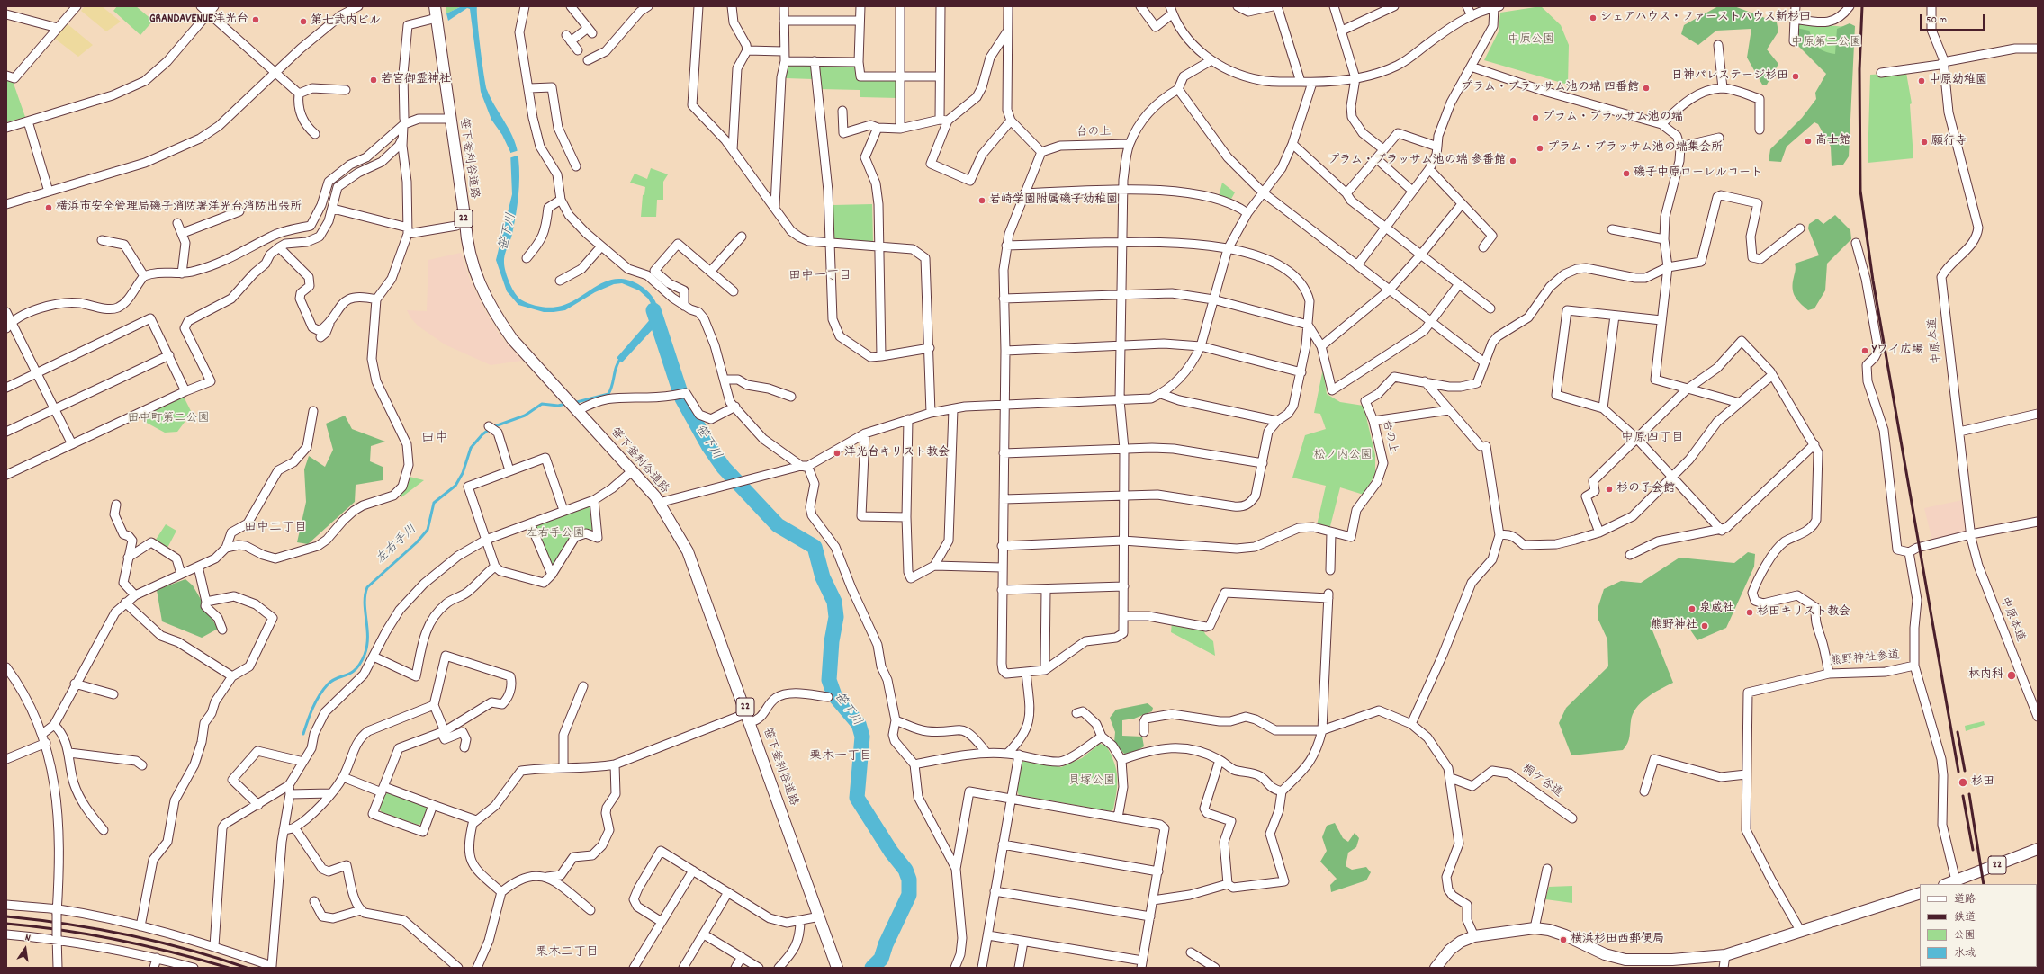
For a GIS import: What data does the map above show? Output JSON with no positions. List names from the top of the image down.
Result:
{
  "streets": {
    "main road": ["笹下釜利谷道路", "22"],
    "street": [
      "台の上",
      "中原本道",
      "熊野神社参道",
      "桐ケ谷道"
    ]
  },
  "districts": [
    "田中一丁目",
    "中原四丁目",
    "田中",
    "田中二丁目",
    "栗木一丁目",
    "栗木二丁目"
  ],
  "water": ["笹下川", "左右手川"],
  "parks": [
    "中原公園",
    "中原第二公園",
    "田中町第二公園",
    "松ノ内公園",
    "左右手公園",
    "貝塚公園"
  ],
  "places": [
    "シェアハウス・ファーストハウス新杉田",
    "GRANDAVENUE洋光台",
    "第七武内ビル",
    "日神パレステージ杉田",
    "若宮御霊神社",
    "中原幼稚園",
    "プラム・ブラッサム池の端 四番館",
    "プラム・ブラッサム池の端",
    "高士館",
    "願行寺",
    "プラム・ブラッサム池の端集会所",
    "プラム・ブラッサム池の端 参番館",
    "磯子中原ローレルコート",
    "岩崎学園附属磯子幼稚園",
    "横浜市安全管理局磯子消防署洋光台消防出張所",
    "Yワイ広場",
    "洋光台キリスト教会",
    "杉の子会館",
    "泉蔵社",
    "杉田キリスト教会",
    "熊野神社",
    "林内科",
    "杉田",
    "横浜杉田西郵便局"
  ],
  "legend": [
    "道路",
    "鉄道",
    "公園",
    "水域"
  ],
  "scale_bar": "50 m",
  "north": "top"
}
